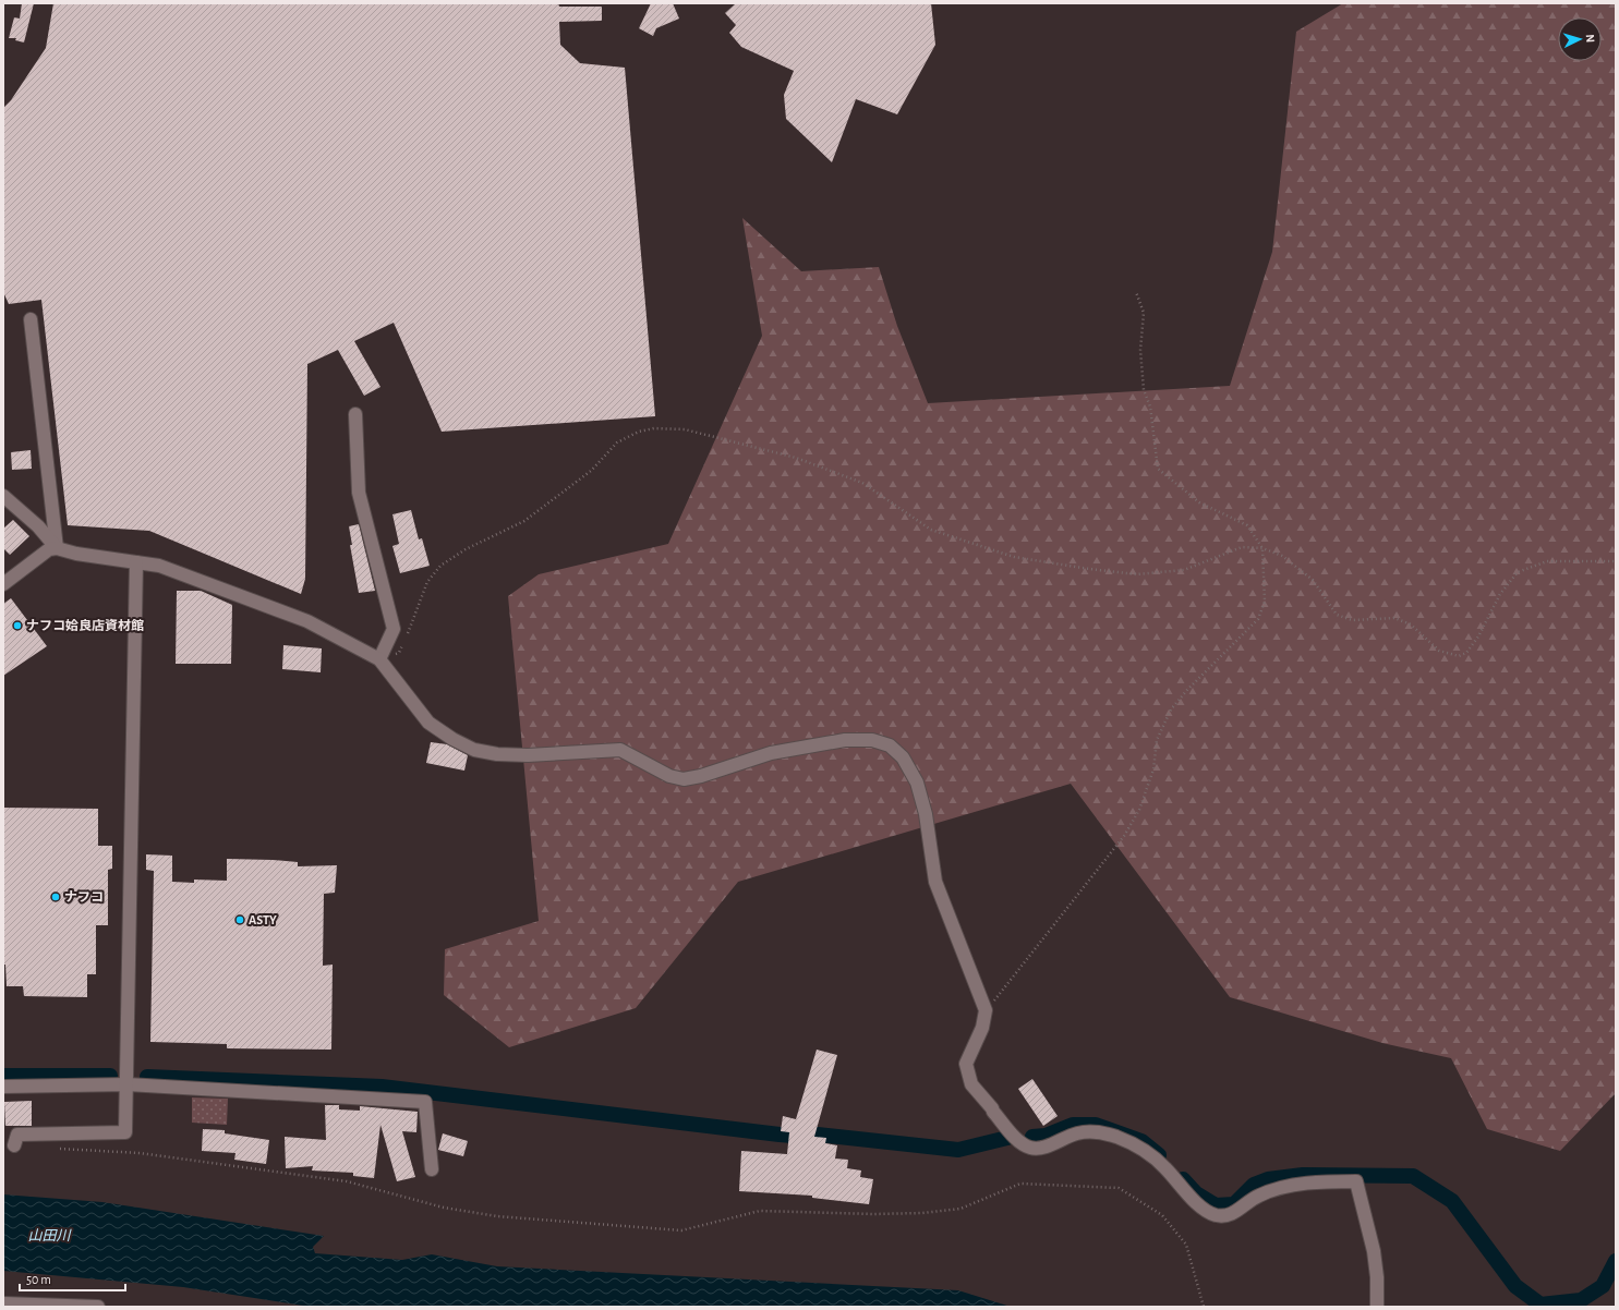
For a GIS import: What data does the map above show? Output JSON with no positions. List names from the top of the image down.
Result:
{
  "water": ["山田川"],
  "places": ["ナフコ姶良店資材館", "ナフコ", "ASTY"],
  "scale_bar": "50 m",
  "north": "right"
}
